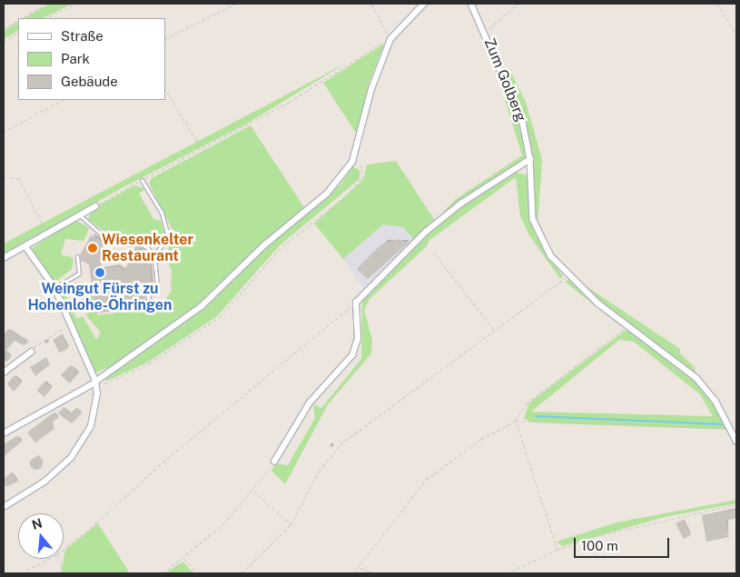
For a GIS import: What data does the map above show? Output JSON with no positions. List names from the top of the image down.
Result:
{
  "streets": {
    "street": ["Zum Golberg"]
  },
  "places": ["Wiesenkelter Restaurant", "Weingut Fürst zu Hohenlohe-Öhringen"],
  "legend": ["Straße", "Park", "Gebäude"],
  "scale_bar": "100 m",
  "north": "top"
}
